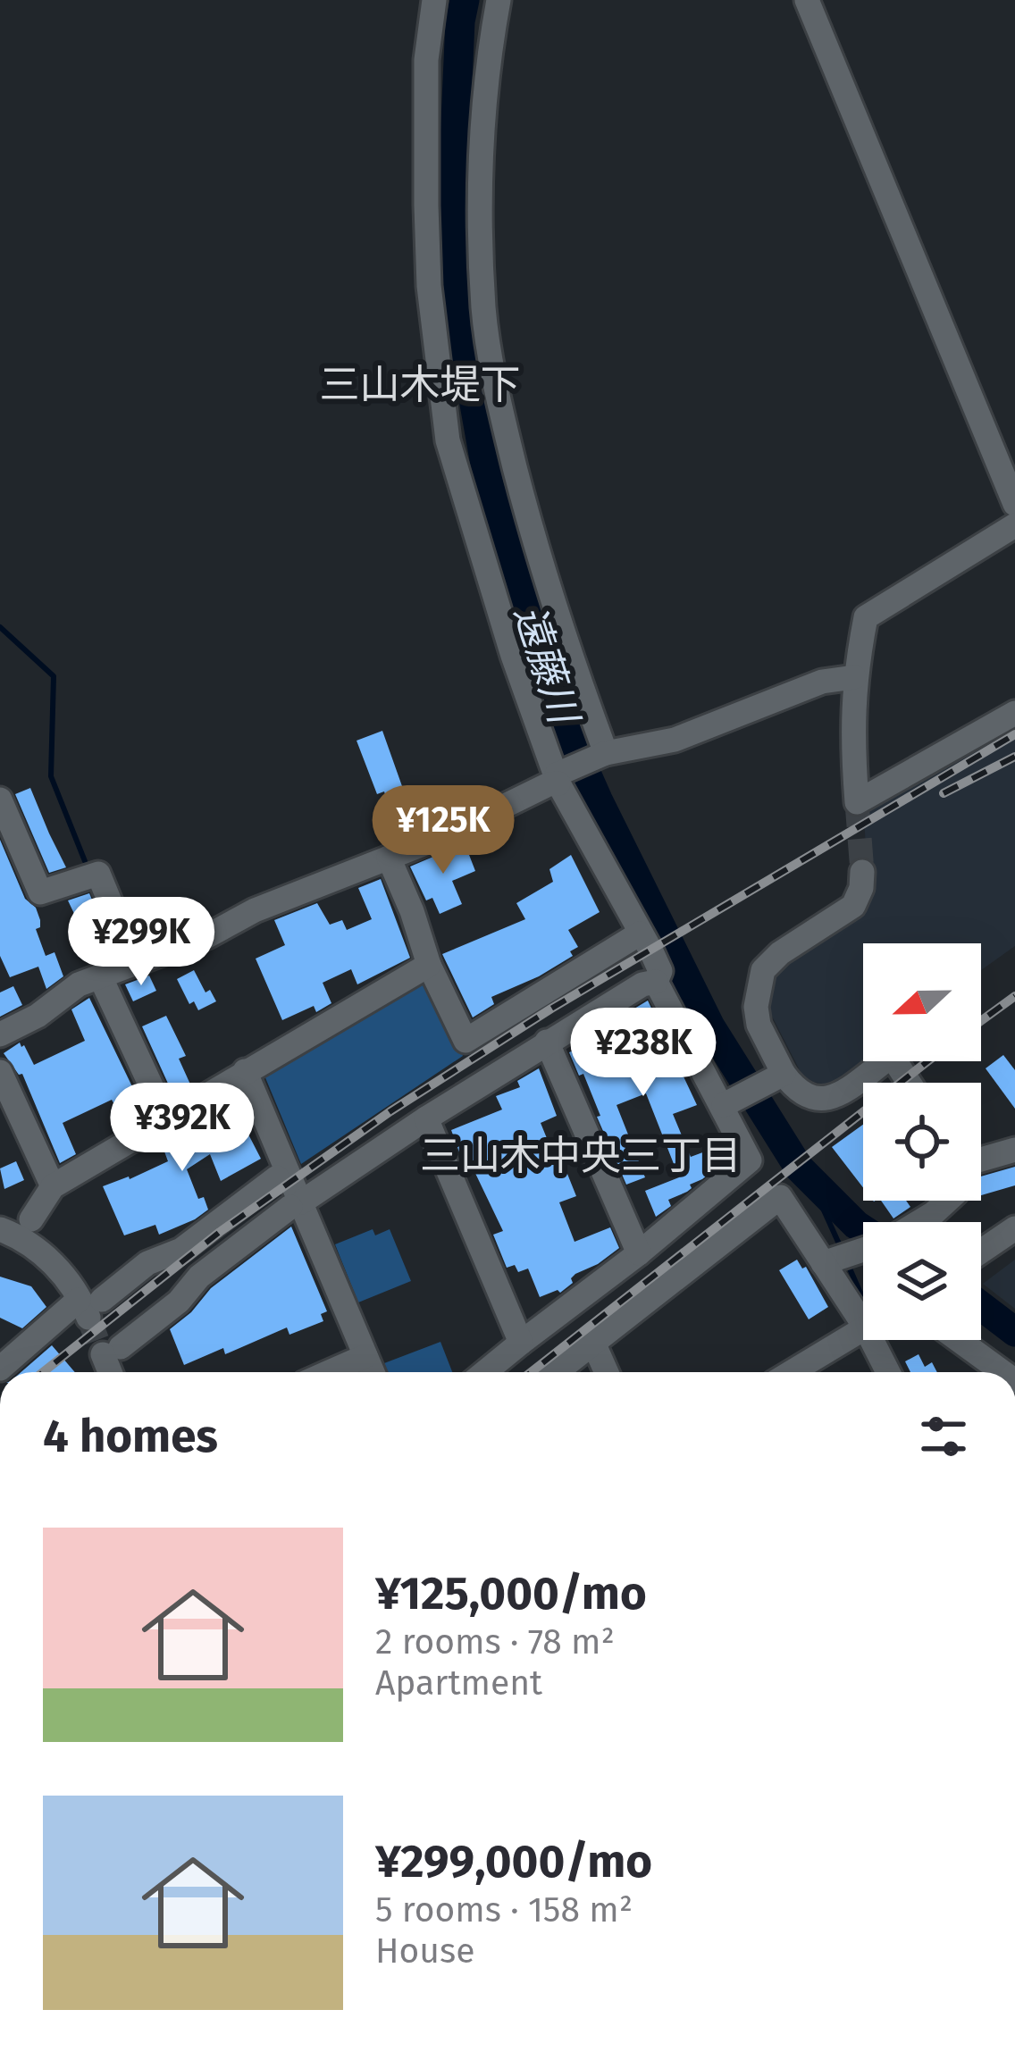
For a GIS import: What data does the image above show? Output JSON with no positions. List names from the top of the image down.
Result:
{
  "districts": ["三山木堤下", "三山木中央三丁目"],
  "water": ["遠藤川"],
  "north": "left",
  "page": {
    "price": [
      "¥125K",
      "¥299K",
      "¥238K",
      "¥392K"
    ],
    "heading": "4 homes",
    "list": [
      {
        "name": "¥125,000/mo",
        "note": "2 rooms · 78 m² · Apartment"
      },
      {
        "name": "¥299,000/mo",
        "note": "5 rooms · 158 m² · House"
      }
    ]
  }
}
